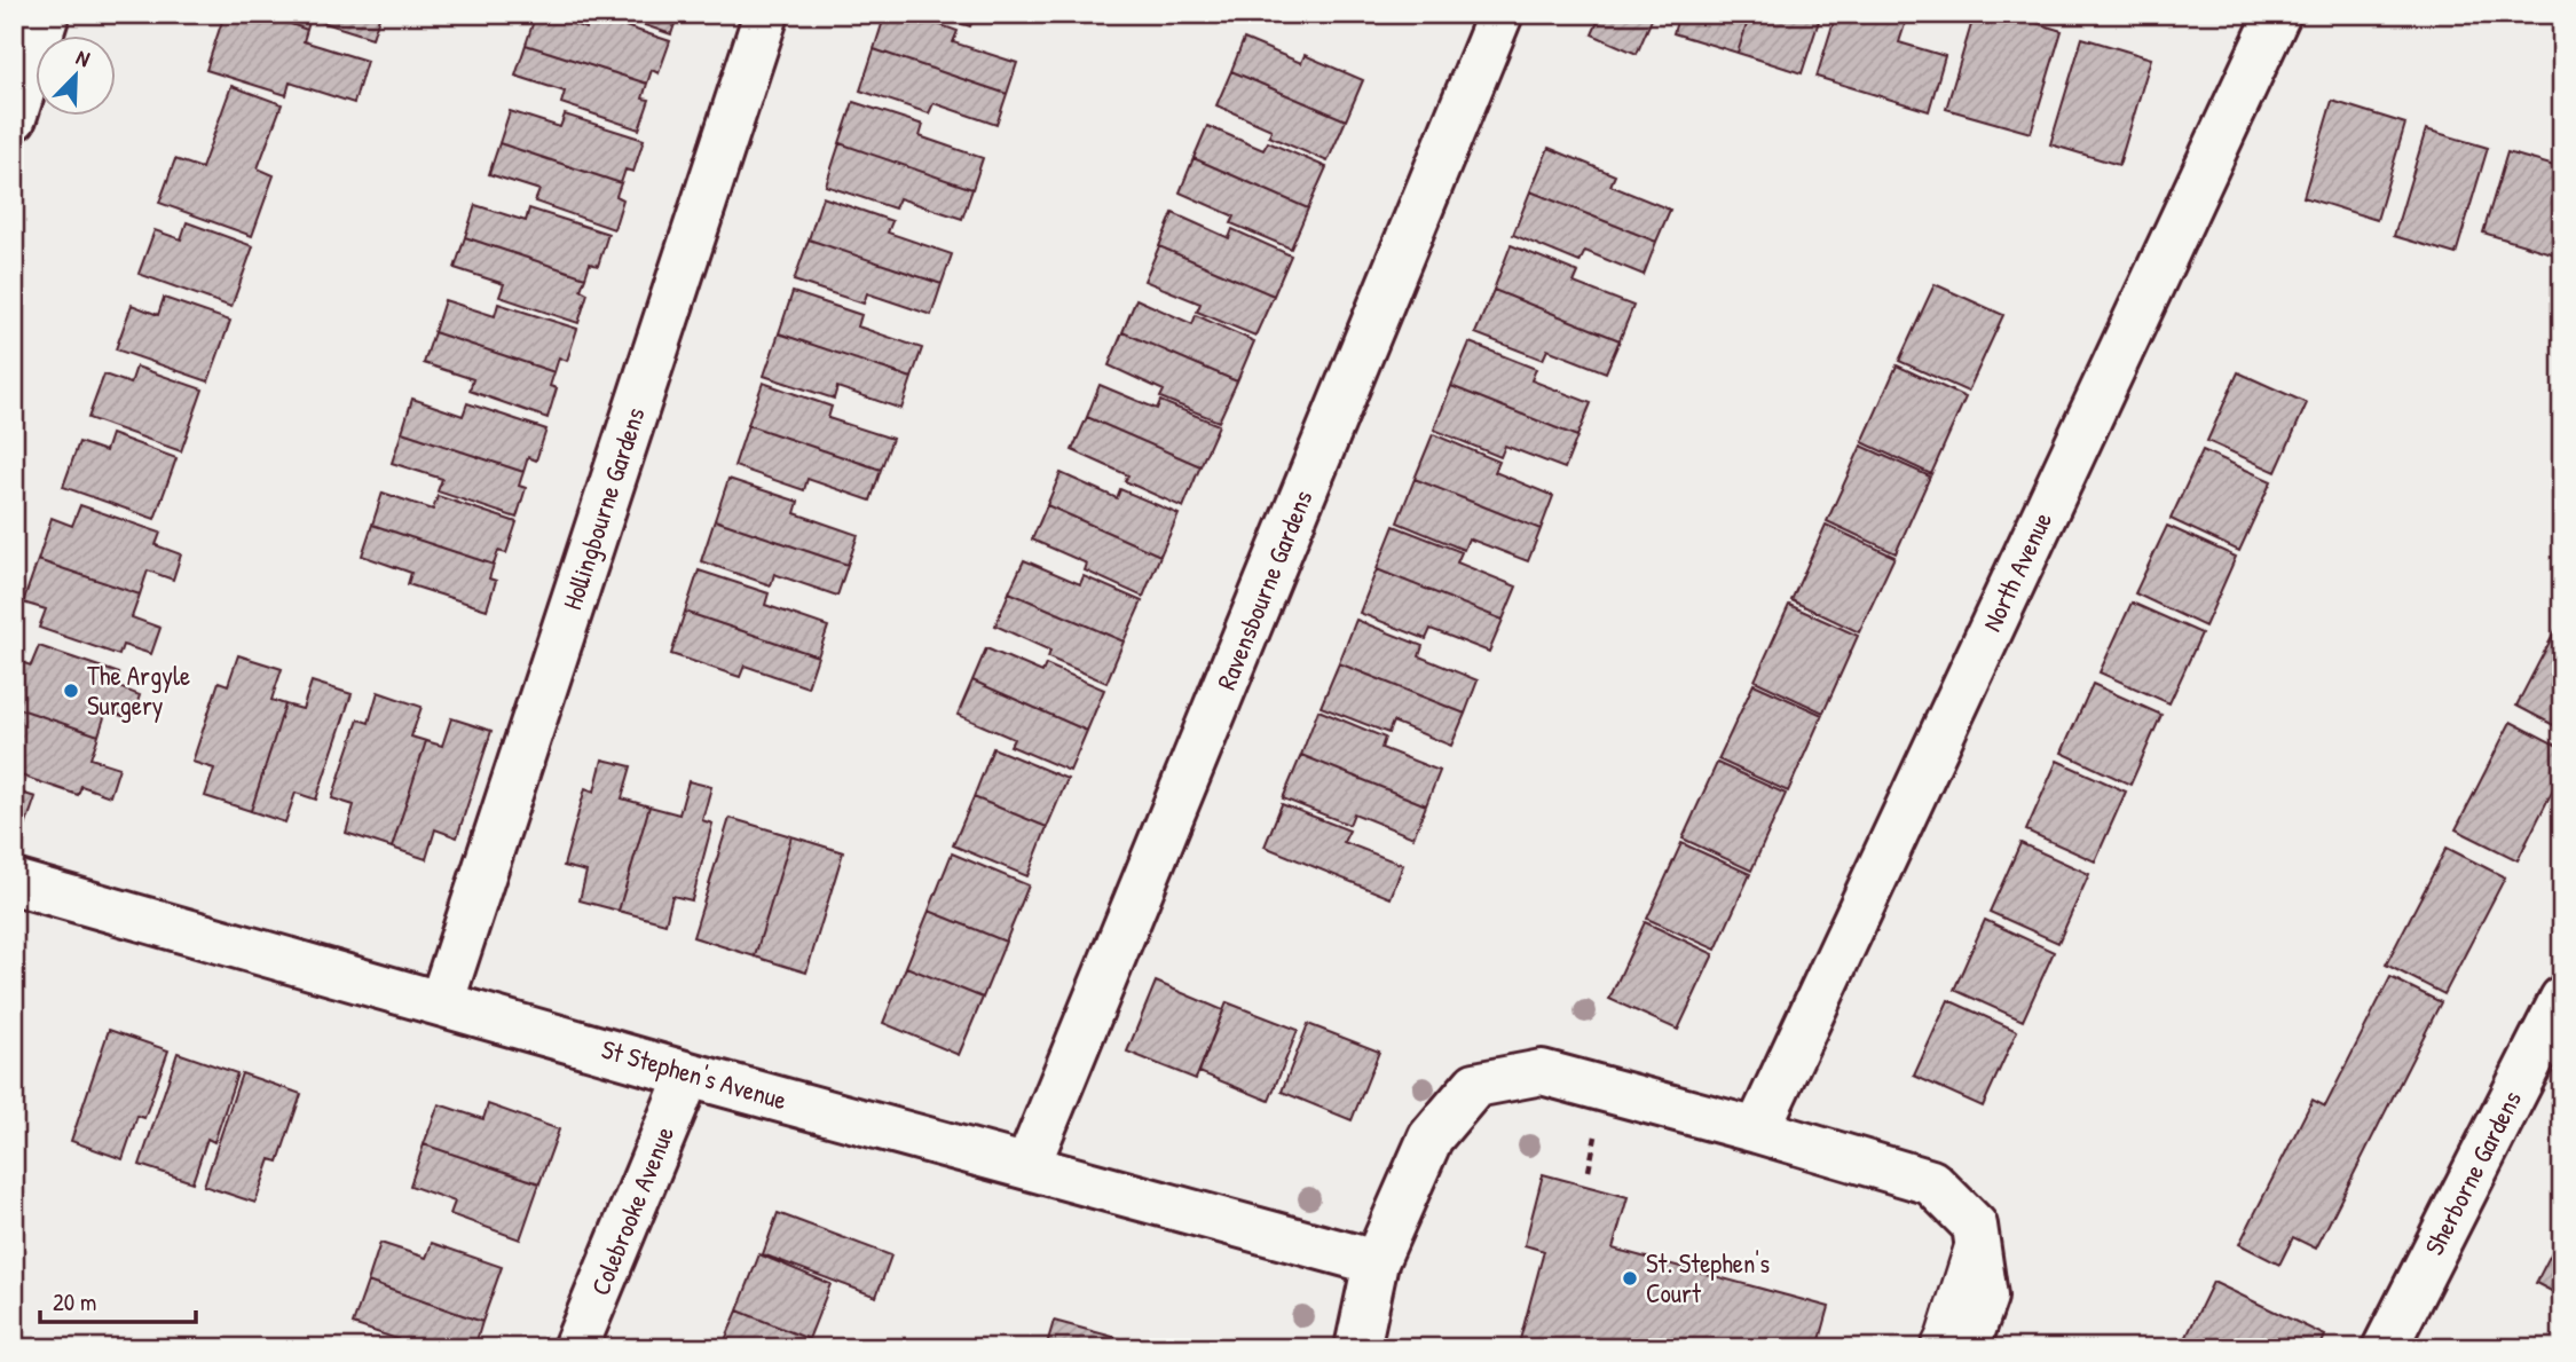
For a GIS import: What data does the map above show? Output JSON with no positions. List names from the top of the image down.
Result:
{
  "streets": {
    "street": [
      "Hollingbourne Gardens",
      "North Avenue",
      "Ravensbourne Gardens",
      "St Stephen's Avenue",
      "Sherborne Gardens",
      "Colebrooke Avenue"
    ]
  },
  "crossings": [
    ["Hollingbourne Gardens", "St Stephen's Avenue"],
    ["Ravensbourne Gardens", "St Stephen's Avenue"],
    ["St Stephen's Avenue", "Colebrooke Avenue"]
  ],
  "places": ["The Argyle Surgery", "St. Stephen's Court"],
  "scale_bar": "20 m",
  "north": "top right"
}
